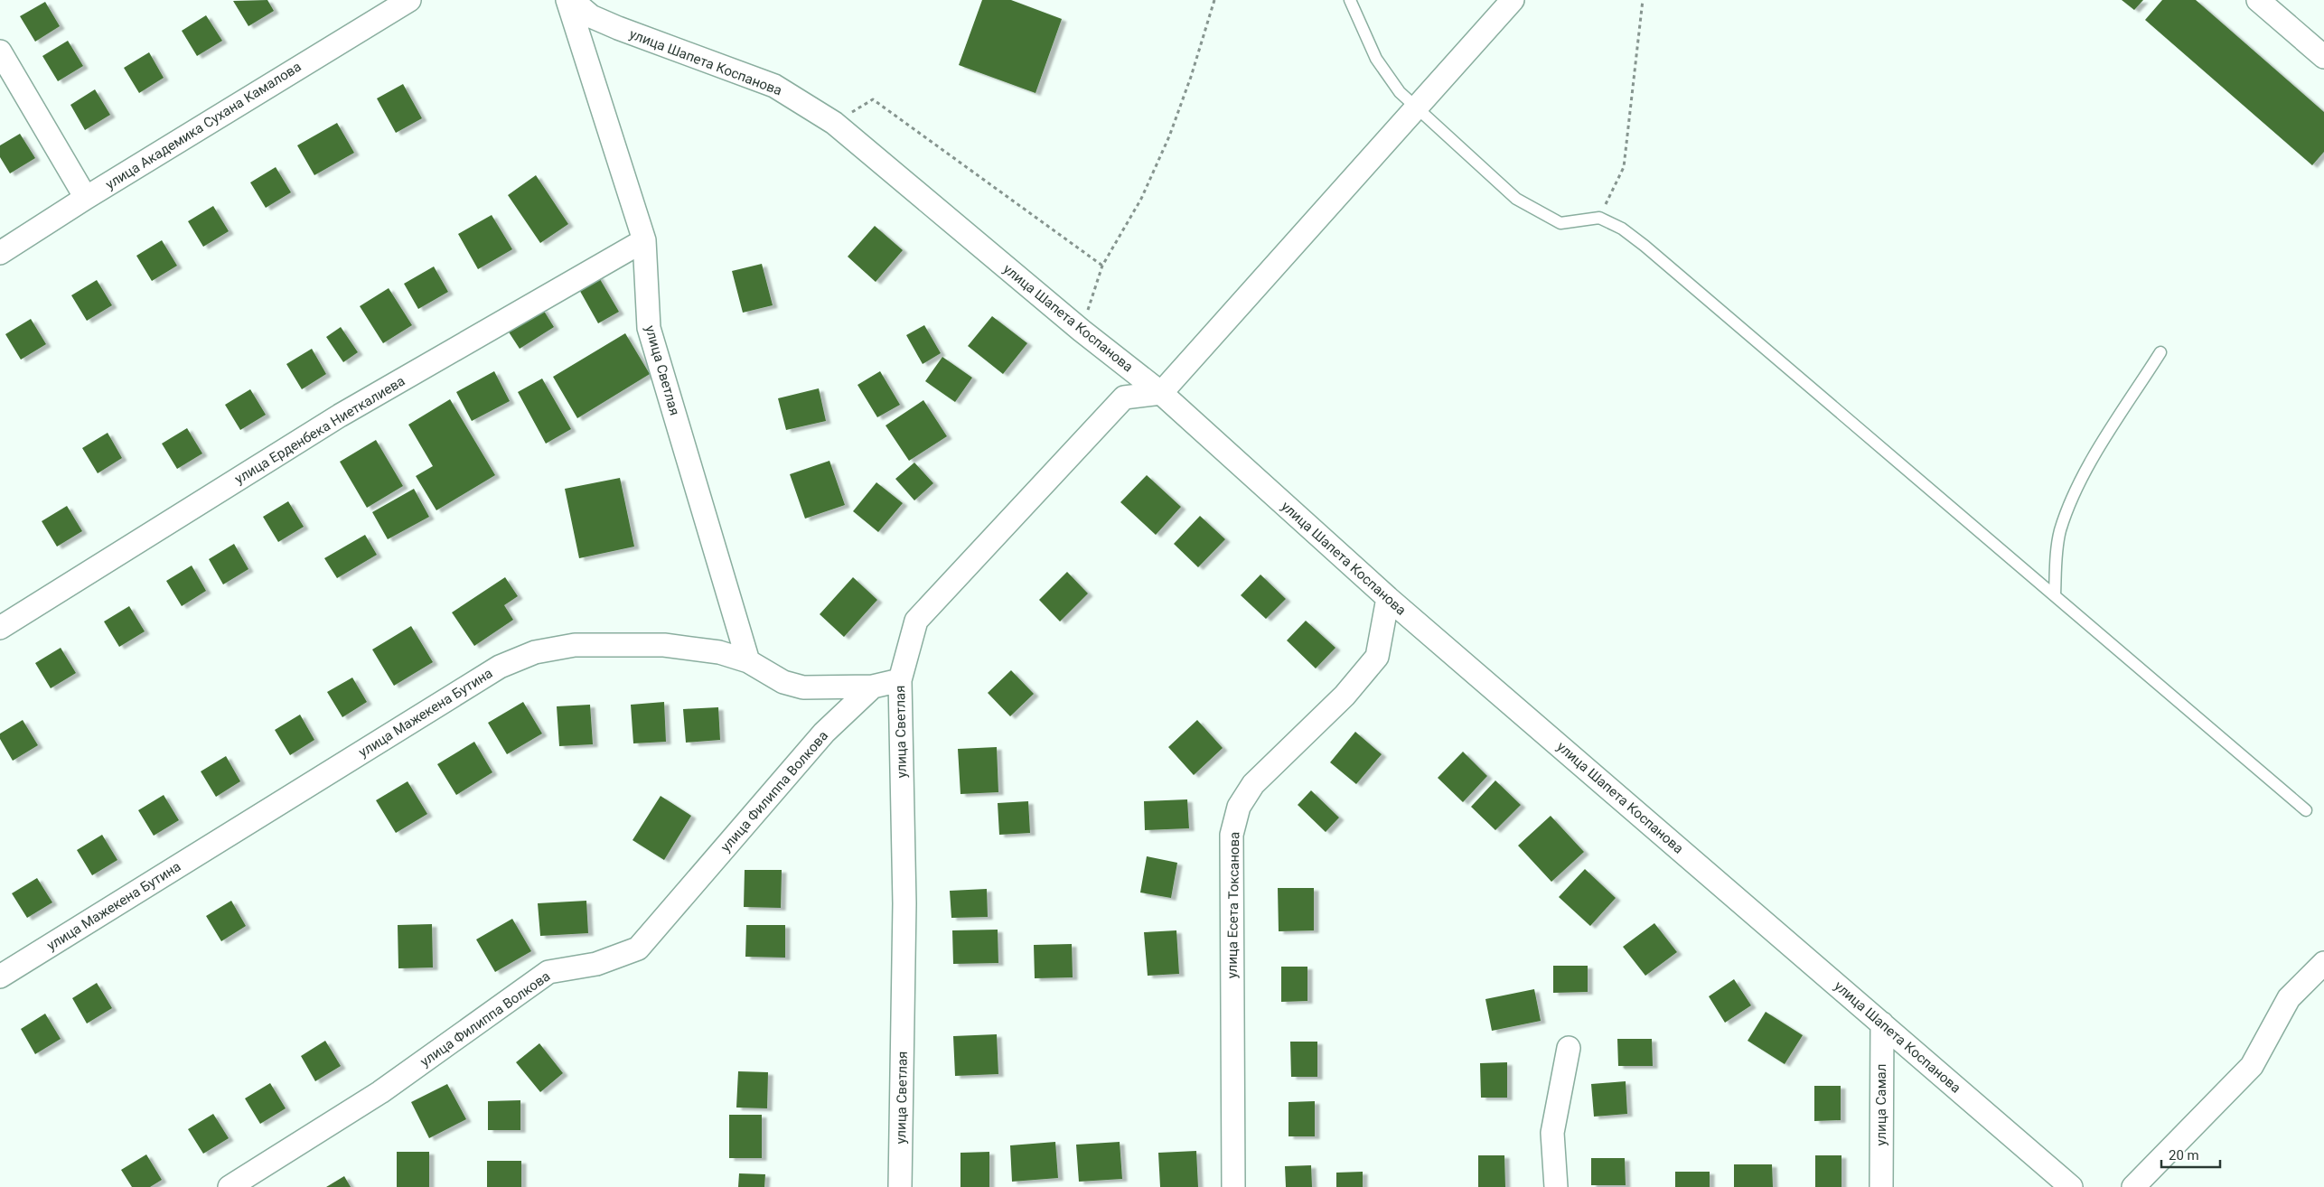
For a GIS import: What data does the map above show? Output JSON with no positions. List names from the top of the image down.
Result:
{
  "streets": {
    "street": [
      "улица Шапета Коспанова",
      "улица Академика Сухана Камалова",
      "улица Светлая",
      "улица Ерденбека Ниеткалиева",
      "улица Мажекена Бутина",
      "улица Филиппа Волкова",
      "улица Есета Токсанова",
      "улица Самал"
    ]
  },
  "crossings": [
    ["улица Шапета Коспанова", "улица Светлая"],
    ["улица Шапета Коспанова", "улица Есета Токсанова"],
    ["улица Шапета Коспанова", "улица Самал"],
    ["улица Светлая", "улица Ерденбека Ниеткалиева"],
    ["улица Светлая", "улица Мажекена Бутина"],
    ["улица Мажекена Бутина", "улица Филиппа Волкова"]
  ],
  "scale_bar": "20 m"
}
